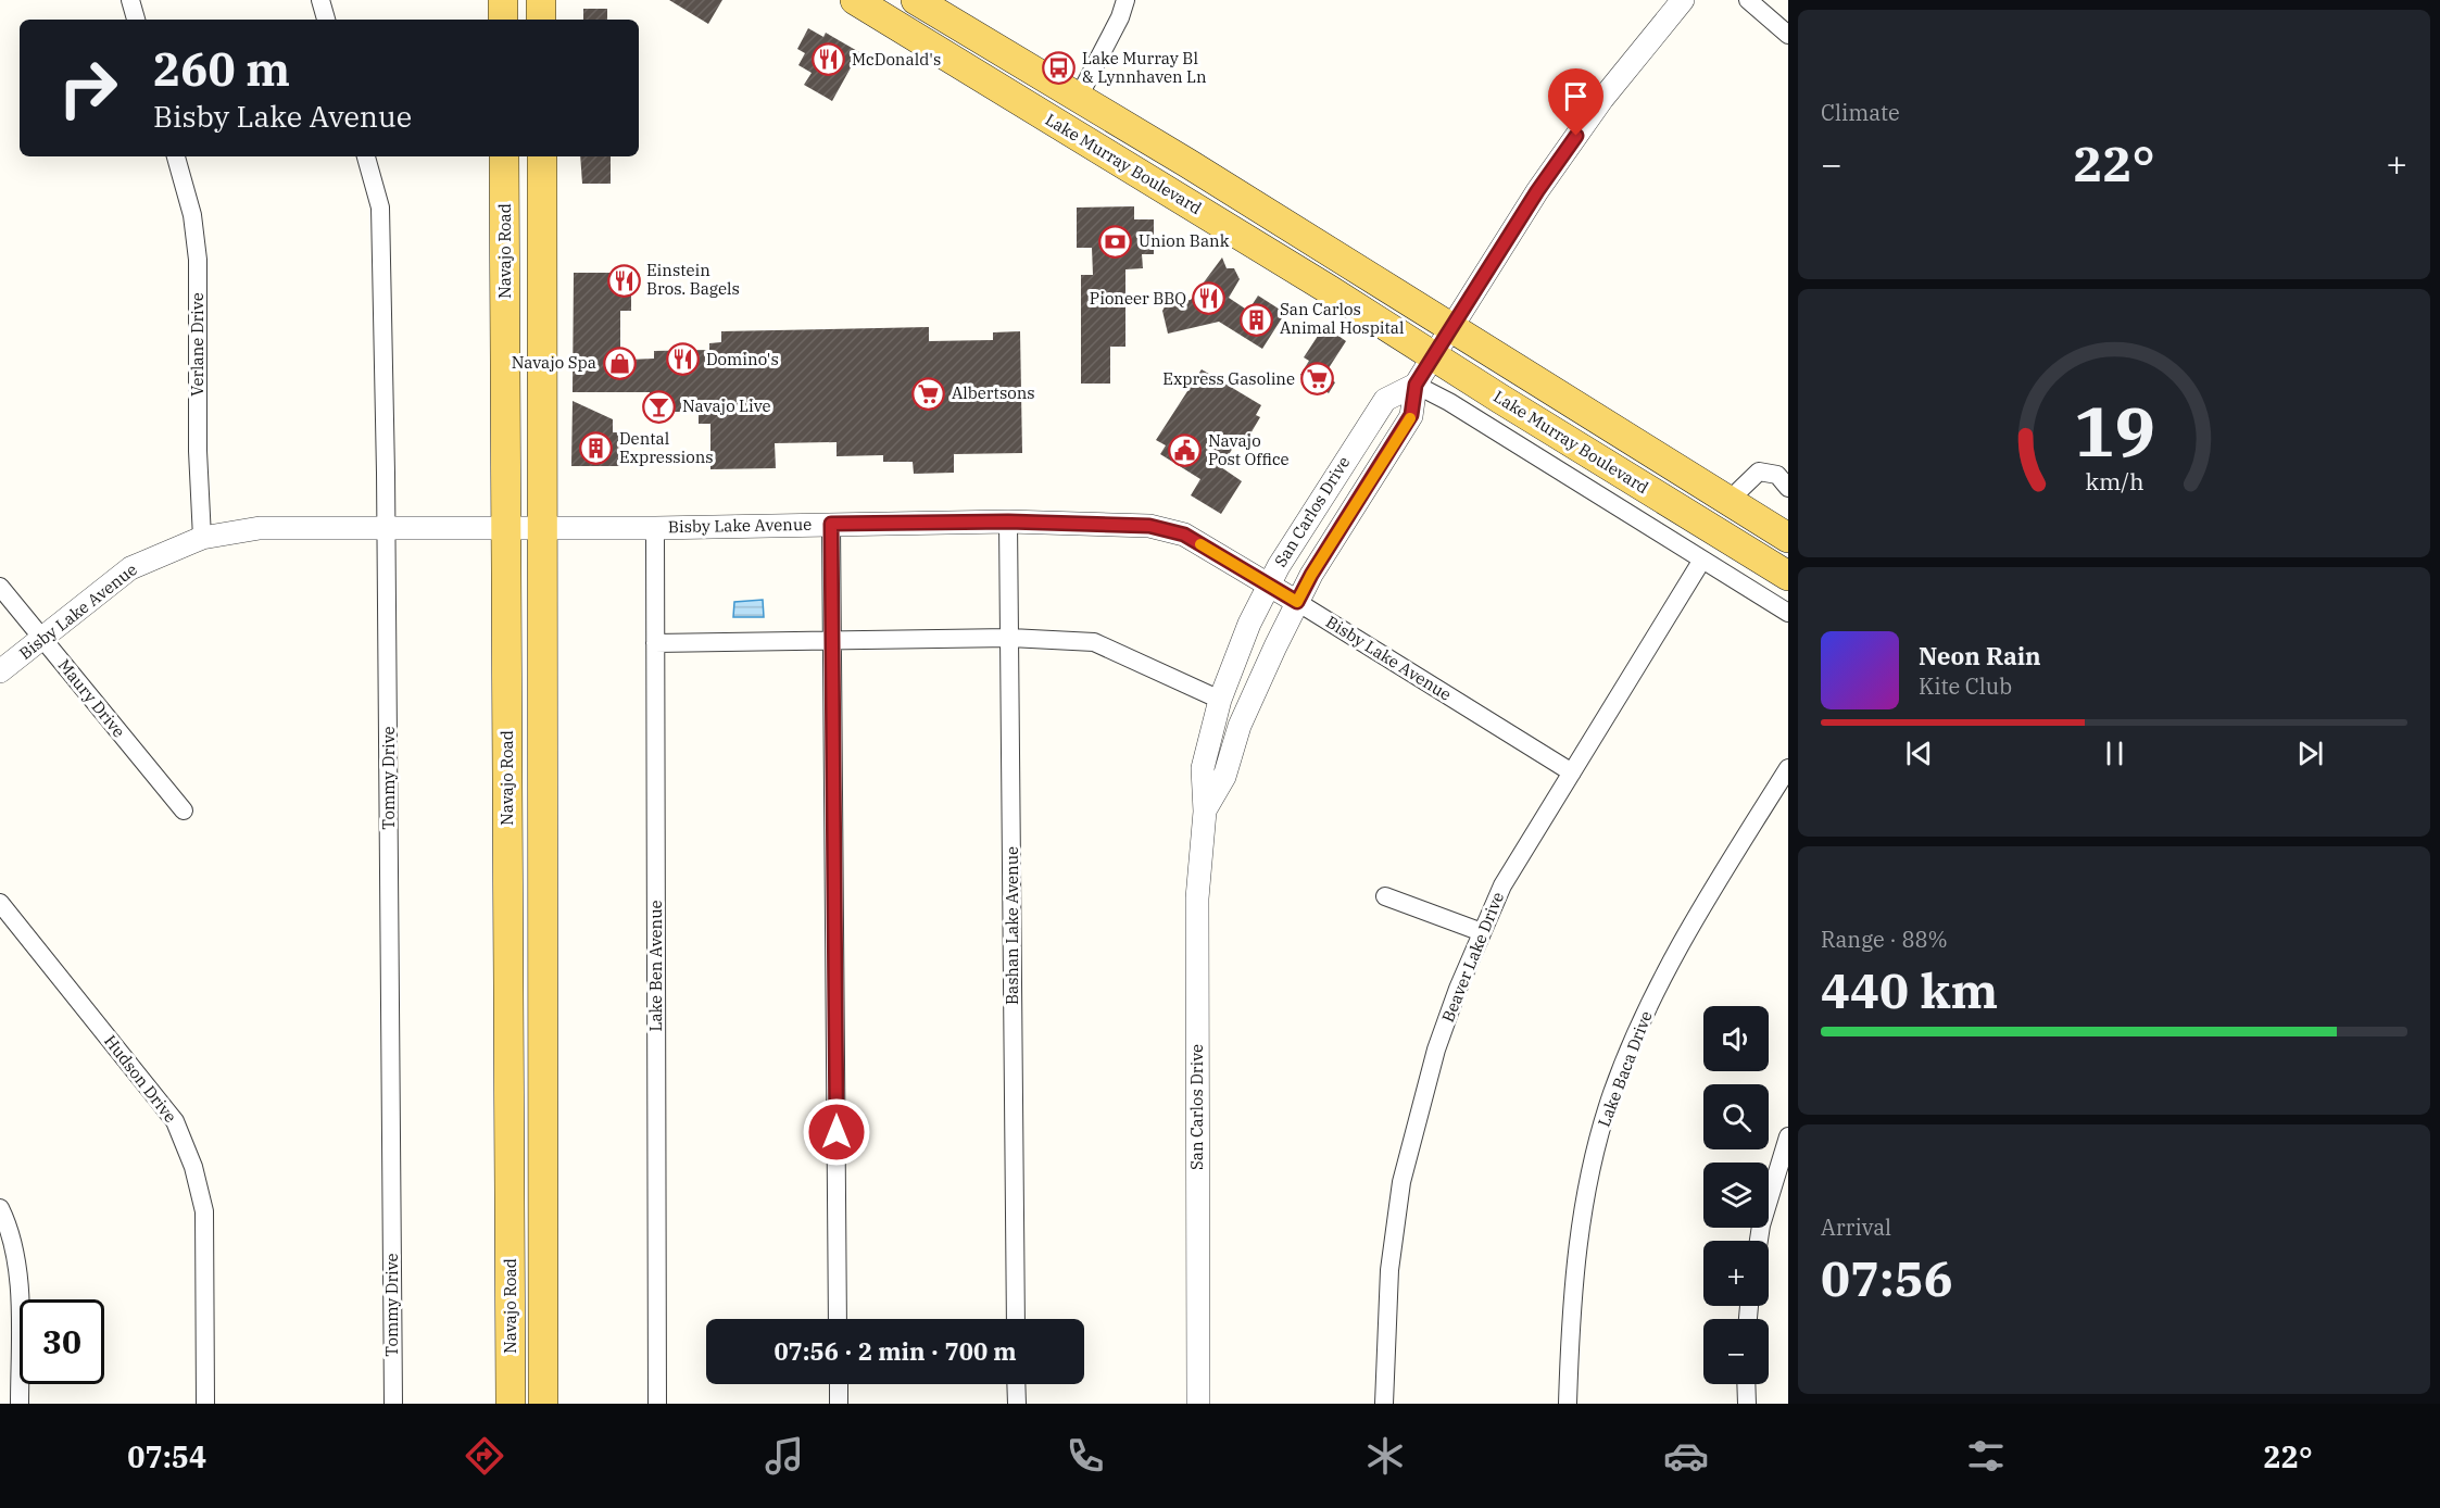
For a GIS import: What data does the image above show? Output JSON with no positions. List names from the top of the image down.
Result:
{
  "streets": {
    "main road": ["Lake Murray Boulevard", "Navajo Road"],
    "street": [
      "Verlane Drive",
      "San Carlos Drive",
      "Bisby Lake Avenue",
      "Maury Drive",
      "Tommy Drive",
      "Bashan Lake Avenue",
      "Beaver Lake Drive",
      "Lake Ben Avenue",
      "Lake Baca Drive",
      "Hudson Drive"
    ]
  },
  "crossings": [
    ["Lake Murray Boulevard", "San Carlos Drive"],
    ["Lake Murray Boulevard", "Beaver Lake Drive"],
    ["Navajo Road", "Bisby Lake Avenue"],
    ["Verlane Drive", "Bisby Lake Avenue"],
    ["San Carlos Drive", "Bisby Lake Avenue"],
    ["Bisby Lake Avenue", "Maury Drive"],
    ["Bisby Lake Avenue", "Tommy Drive"],
    ["Bisby Lake Avenue", "Bashan Lake Avenue"],
    ["Bisby Lake Avenue", "Beaver Lake Drive"],
    ["Bisby Lake Avenue", "Lake Ben Avenue"]
  ],
  "places": {
    "restaurant": [
      "McDonald's",
      "Einstein Bros. Bagels",
      "Pioneer BBQ",
      "Domino's"
    ],
    "bus stop": ["Lake Murray Bl & Lynnhaven Ln"],
    "bank": ["Union Bank"],
    "building": ["San Carlos Animal Hospital", "Dental Expressions"],
    "shop": ["Navajo Spa"],
    "supermarket": ["Express Gasoline", "Albertsons"],
    "bar": ["Navajo Live"],
    "public building": ["Navajo Post Office"]
  },
  "page": {
    "tile": [
      "Climate",
      ["Range · 88%", "440 km"],
      ["Arrival", "07:56"]
    ],
    "turn": ["260 m", "Bisby Lake Avenue"],
    "heat": ["−", "22°", "+"],
    "song": ["Neon Rain", "Kite Club"],
    "map_buttons": ["+", "−"],
    "limit": "30",
    "trip": "07:56 · 2 min · 700 m",
    "tabs": ["07:54", "22°"],
    "gauge": ["19", "km/h"]
  }
}
